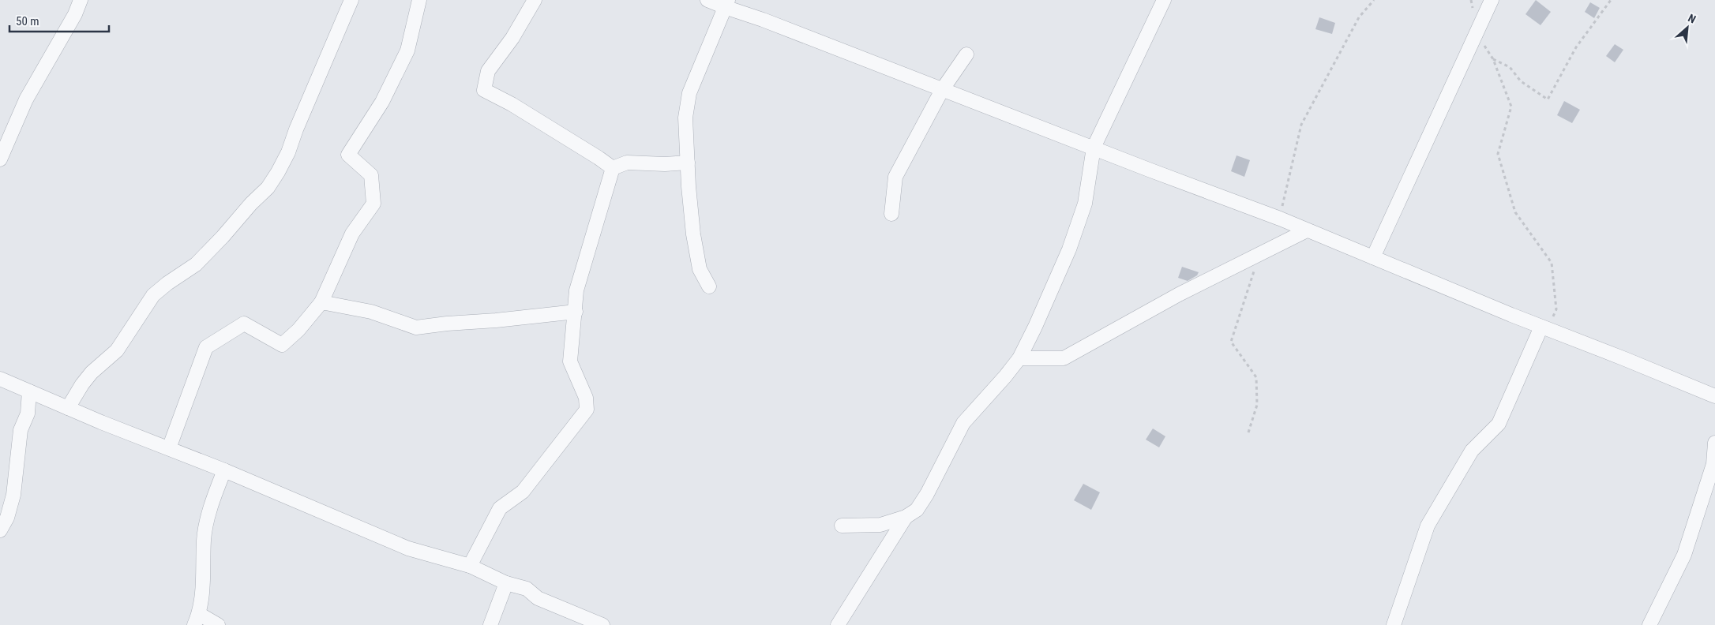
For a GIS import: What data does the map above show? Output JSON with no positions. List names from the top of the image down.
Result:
{
  "scale_bar": "50 m",
  "north": "top right"
}
